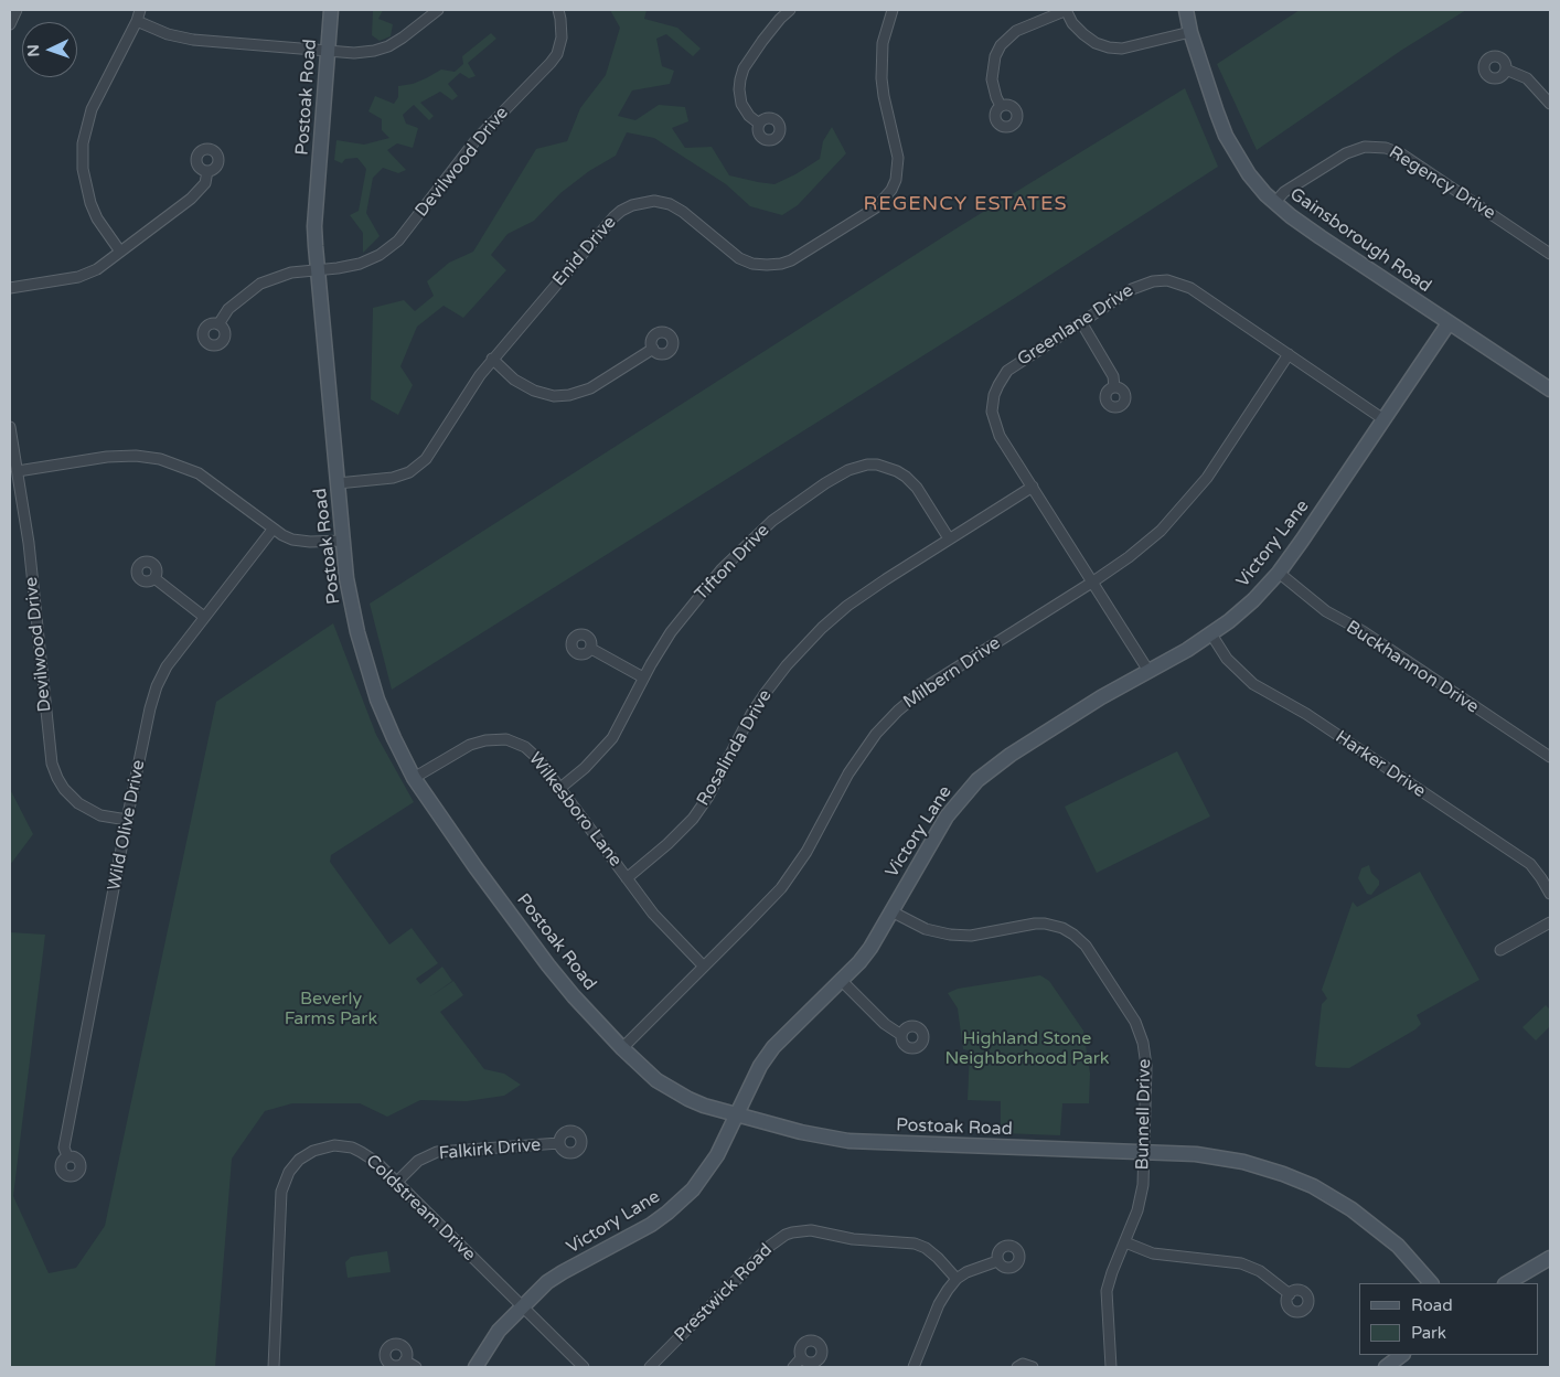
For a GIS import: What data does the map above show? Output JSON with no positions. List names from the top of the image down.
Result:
{
  "streets": {
    "street": [
      "Postoak Road",
      "Devilwood Drive",
      "Regency Drive",
      "Gainsborough Road",
      "Enid Drive",
      "Greenlane Drive",
      "Victory Lane",
      "Tifton Drive",
      "Buckhannon Drive",
      "Milbern Drive",
      "Rosalinda Drive",
      "Harker Drive",
      "Wilkesboro Lane",
      "Wild Olive Drive",
      "Bunnell Drive",
      "Falkirk Drive",
      "Coldstream Drive",
      "Prestwick Road"
    ]
  },
  "crossings": [
    ["Postoak Road", "Devilwood Drive"],
    ["Postoak Road", "Enid Drive"],
    ["Postoak Road", "Victory Lane"],
    ["Postoak Road", "Milbern Drive"],
    ["Postoak Road", "Wilkesboro Lane"],
    ["Postoak Road", "Bunnell Drive"],
    ["Devilwood Drive", "Wild Olive Drive"],
    ["Regency Drive", "Gainsborough Road"],
    ["Gainsborough Road", "Victory Lane"],
    ["Greenlane Drive", "Victory Lane"],
    ["Greenlane Drive", "Milbern Drive"],
    ["Greenlane Drive", "Rosalinda Drive"],
    ["Victory Lane", "Buckhannon Drive"],
    ["Victory Lane", "Harker Drive"],
    ["Victory Lane", "Bunnell Drive"],
    ["Victory Lane", "Coldstream Drive"],
    ["Tifton Drive", "Rosalinda Drive"],
    ["Tifton Drive", "Wilkesboro Lane"],
    ["Milbern Drive", "Wilkesboro Lane"],
    ["Rosalinda Drive", "Wilkesboro Lane"],
    ["Falkirk Drive", "Coldstream Drive"]
  ],
  "districts": ["REGENCY ESTATES"],
  "parks": ["Beverly Farms Park", "Highland Stone Neighborhood Park"],
  "legend": ["Road", "Park"],
  "north": "left"
}
